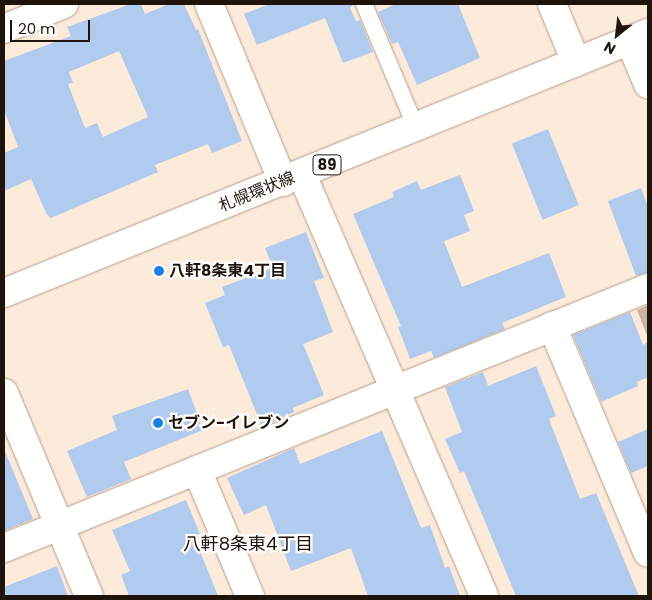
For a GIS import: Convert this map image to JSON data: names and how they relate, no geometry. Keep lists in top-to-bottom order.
{
  "streets": {
    "street": ["89", "札幌環状線"]
  },
  "districts": ["八軒8条東4丁目"],
  "places": ["八軒8条東4丁目", "セブン-イレブン"],
  "scale_bar": "20 m",
  "north": "bottom left"
}
